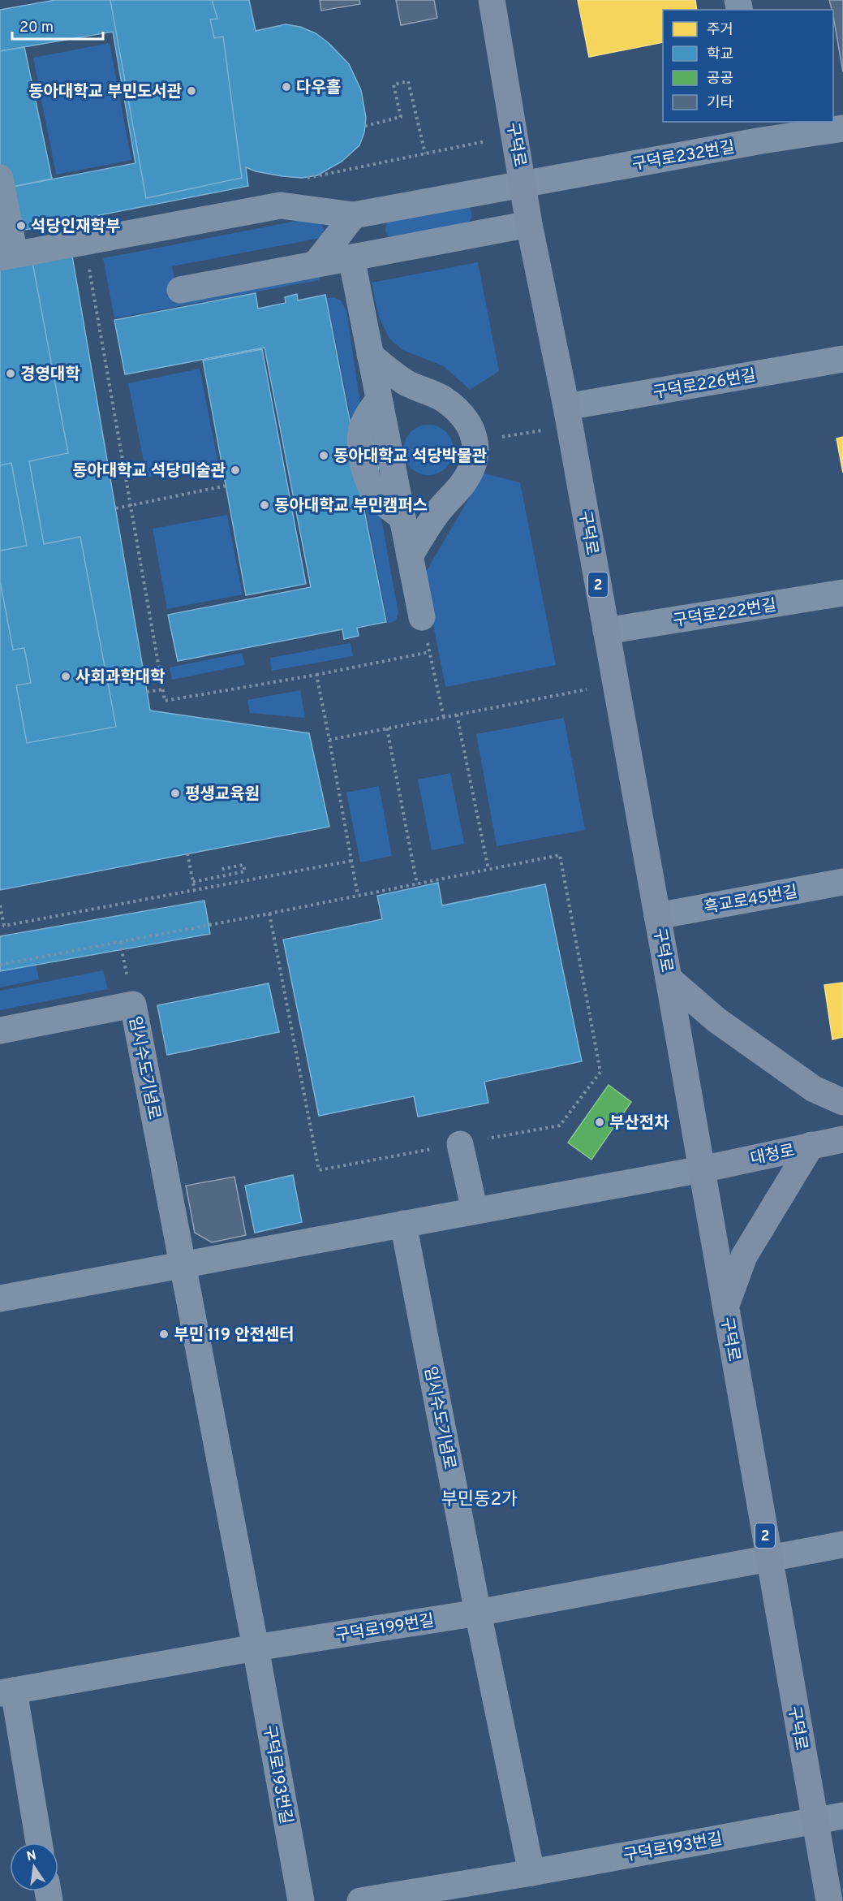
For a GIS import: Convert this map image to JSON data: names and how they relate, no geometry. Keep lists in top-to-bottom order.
{
  "streets": {
    "main road": ["구덕로", "2", "대청로"],
    "street": [
      "구덕로232번길",
      "구덕로226번길",
      "구덕로222번길",
      "흑교로45번길",
      "임시수도기념로",
      "구덕로199번길",
      "구덕로193번길"
    ]
  },
  "crossings": [
    ["구덕로", "구덕로232번길"],
    ["구덕로", "구덕로226번길"],
    ["구덕로", "구덕로222번길"],
    ["구덕로", "흑교로45번길"],
    ["구덕로", "대청로"],
    ["구덕로", "구덕로199번길"],
    ["구덕로", "구덕로193번길"],
    ["임시수도기념로", "구덕로199번길"],
    ["임시수도기념로", "구덕로193번길"],
    ["구덕로199번길", "구덕로193번길"]
  ],
  "districts": ["부민동2가"],
  "places": [
    "다우홀",
    "동아대학교 부민도서관",
    "석당인재학부",
    "경영대학",
    "동아대학교 석당박물관",
    "동아대학교 석당미술관",
    "동아대학교 부민캠퍼스",
    "사회과학대학",
    "평생교육원",
    "부산전차",
    "부민 119 안전센터"
  ],
  "legend": [
    "주거",
    "학교",
    "공공",
    "기타"
  ],
  "scale_bar": "20 m",
  "north": "top"
}
